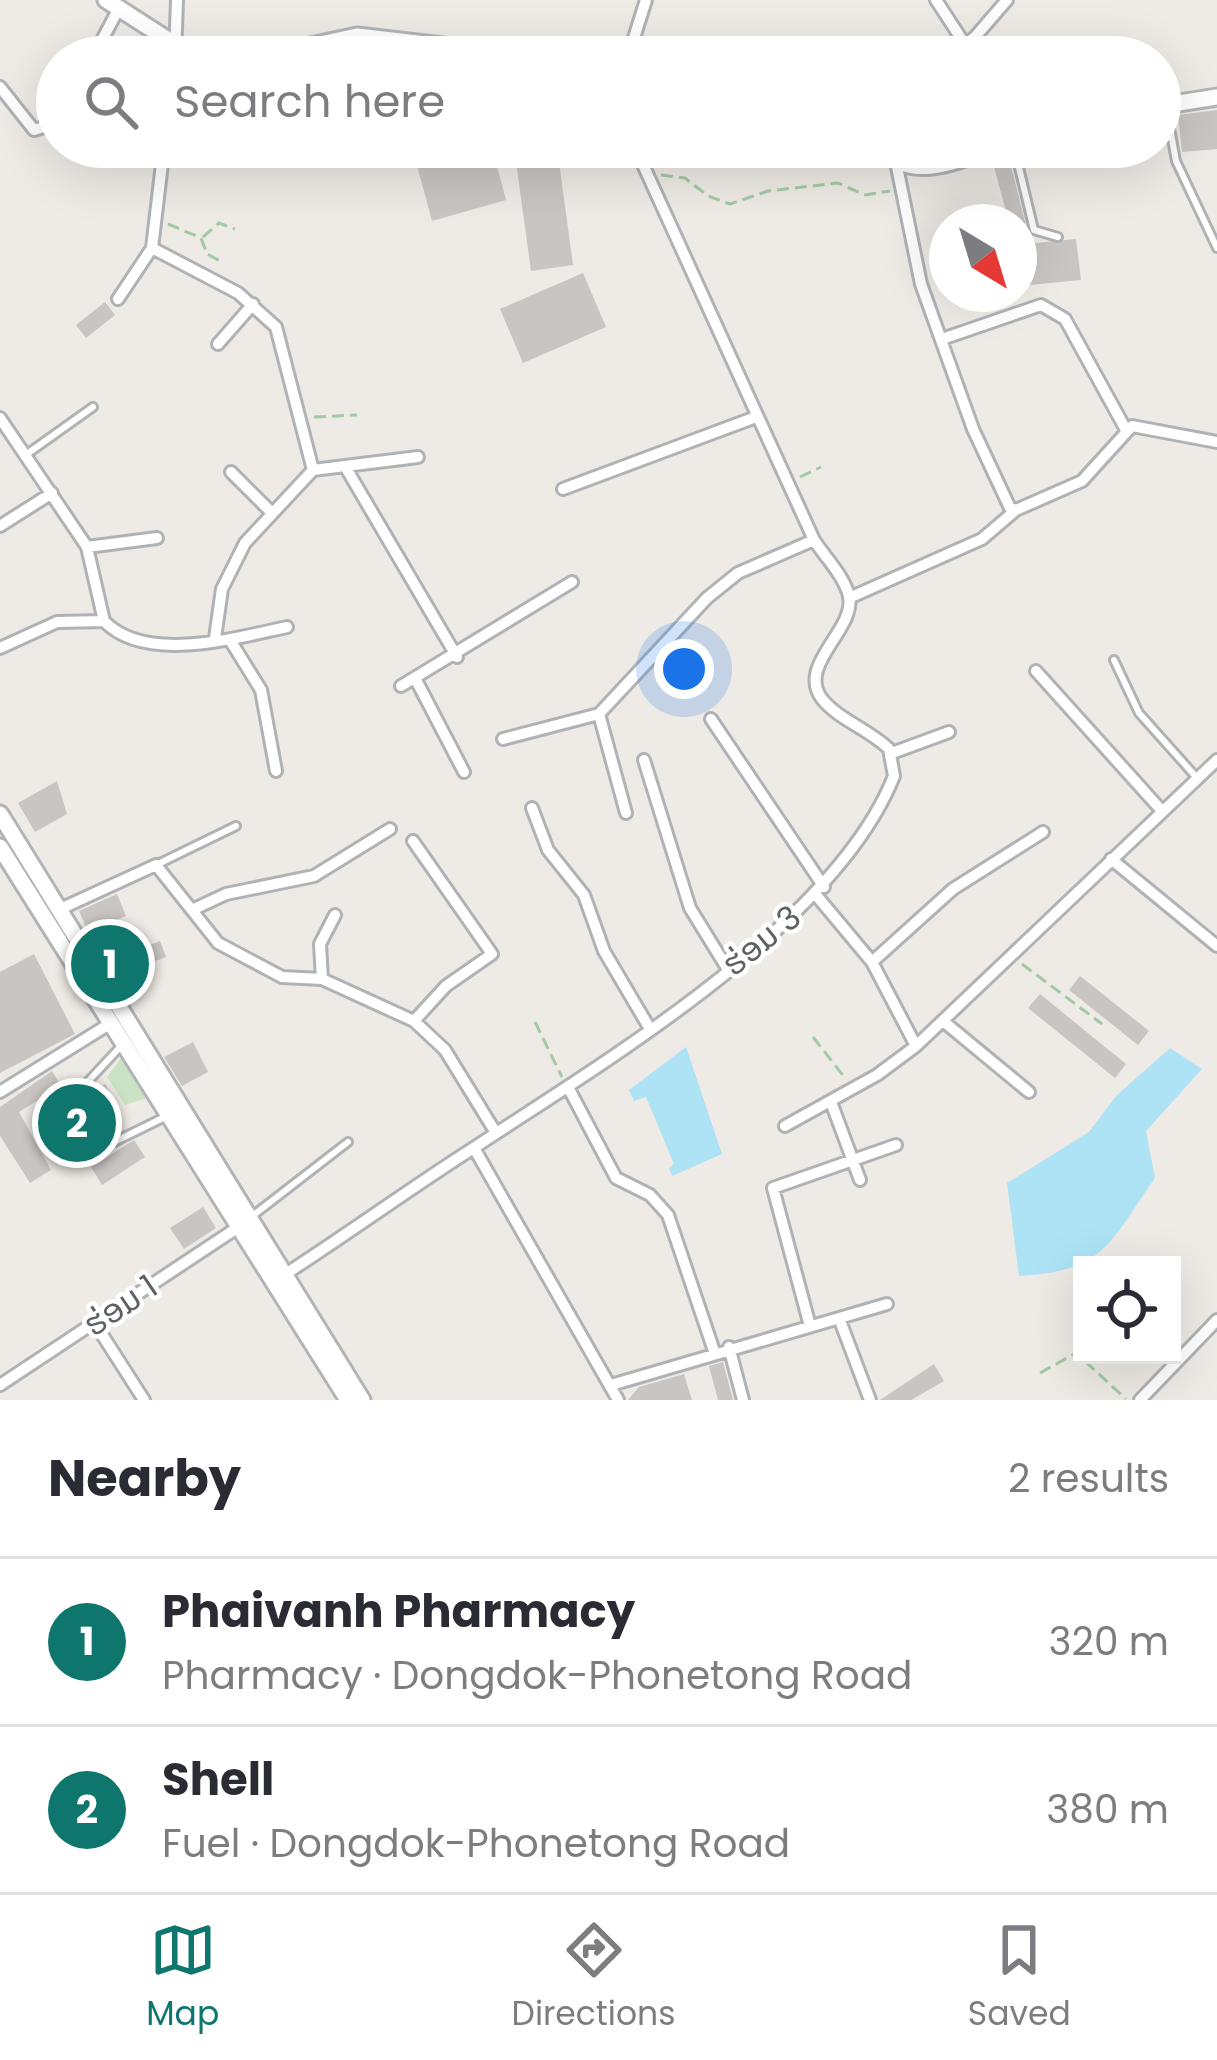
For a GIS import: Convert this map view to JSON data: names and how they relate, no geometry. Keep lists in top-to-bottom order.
{
  "streets": {
    "street": ["ຮ່ອມ 3", "ຮ່ອມ 1"]
  },
  "north": "bottom right",
  "page": {
    "search": "Search here",
    "pins": ["1", "2"],
    "heading": ["Nearby", "2 results"],
    "list": [
      {
        "mark": "1",
        "name": "Phaivanh Pharmacy",
        "note": "Pharmacy · Dongdok-Phonetong Road",
        "value": "320 m"
      },
      {
        "mark": "2",
        "name": "Shell",
        "note": "Fuel · Dongdok-Phonetong Road",
        "value": "380 m"
      }
    ],
    "nav": ["Map", "Directions", "Saved"]
  }
}
